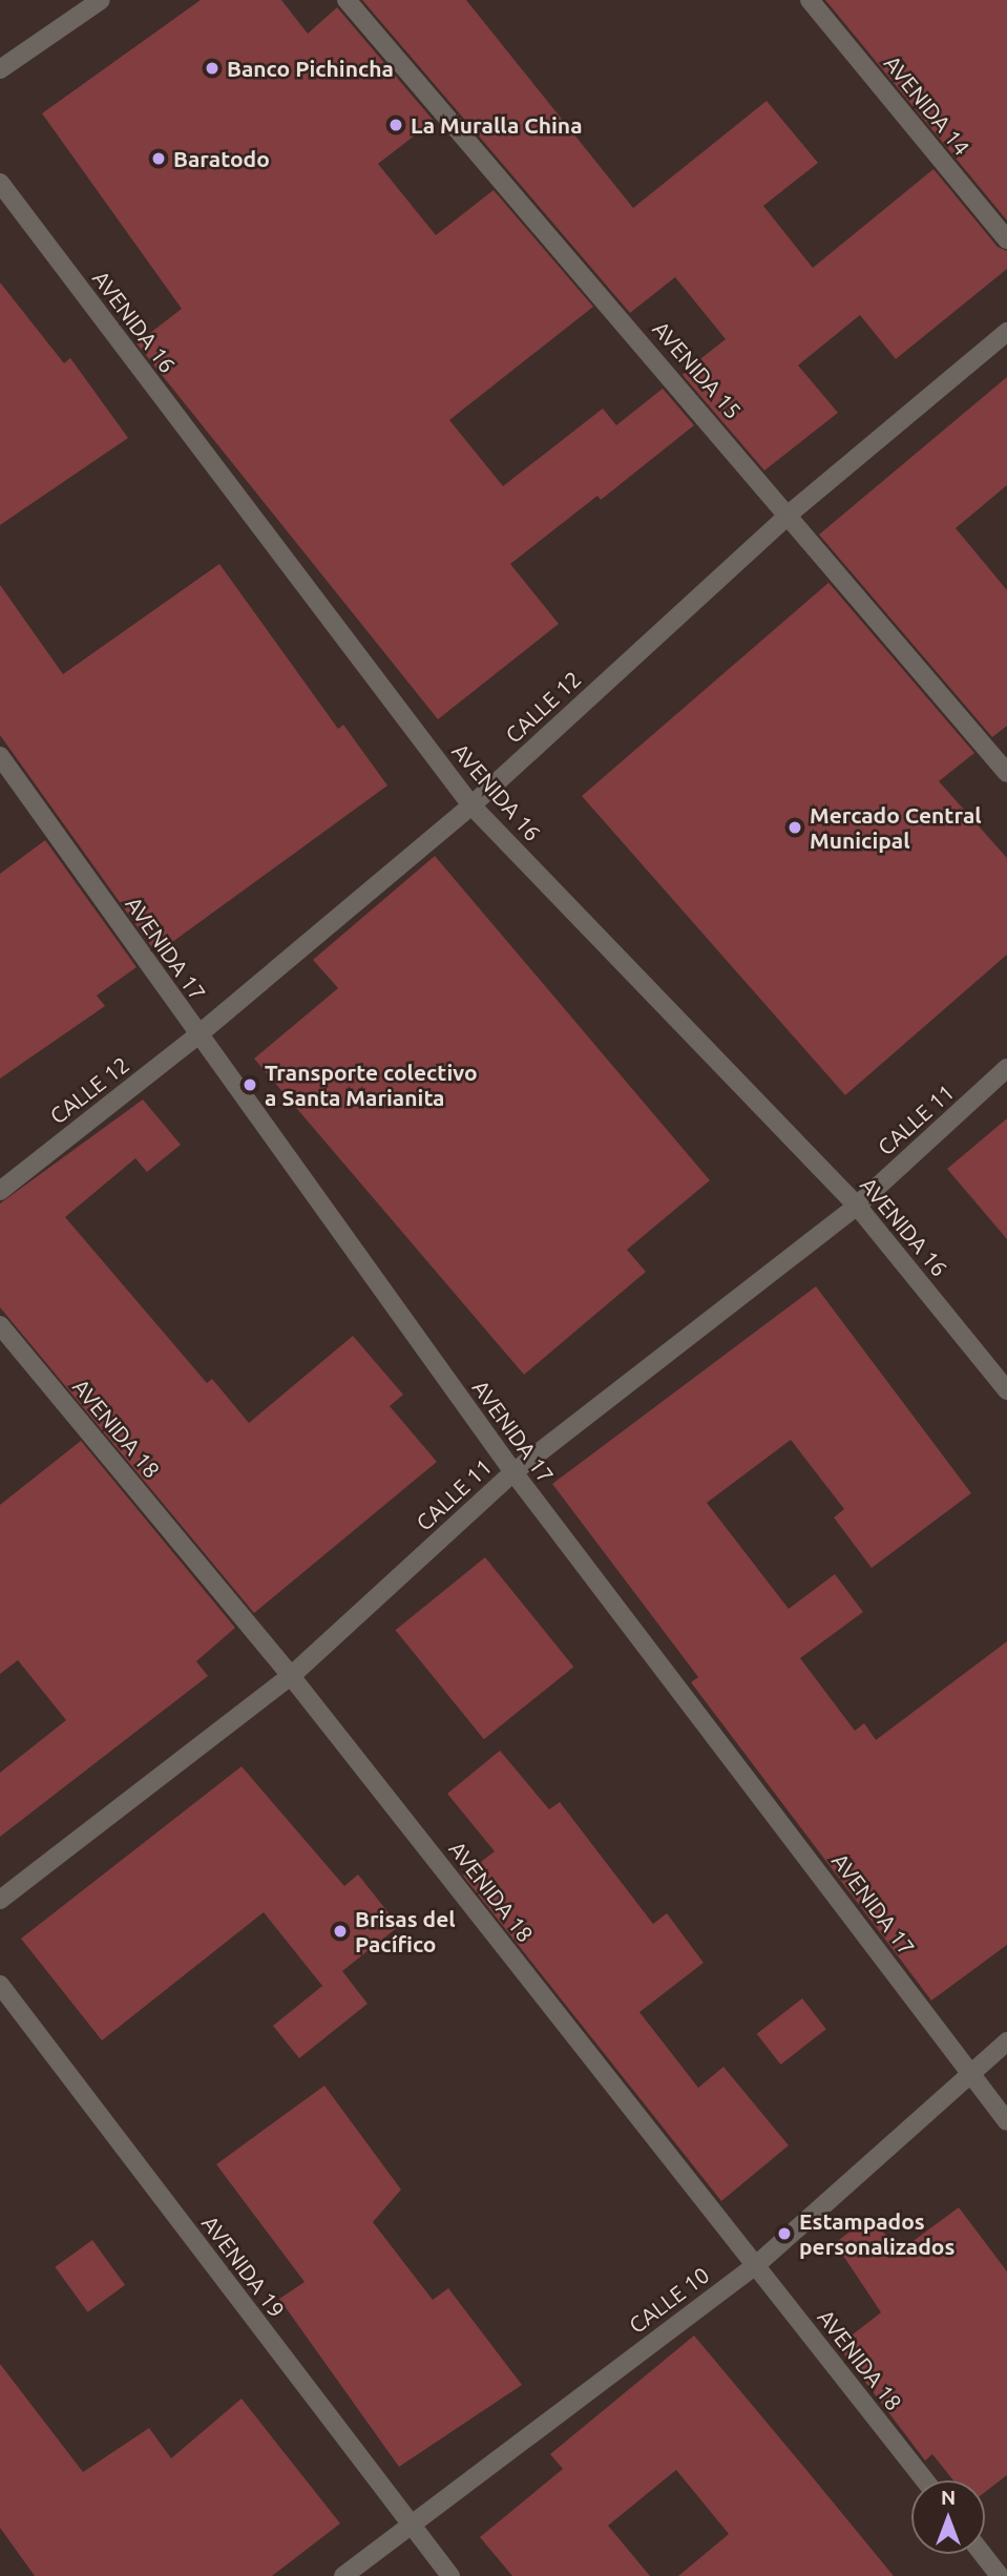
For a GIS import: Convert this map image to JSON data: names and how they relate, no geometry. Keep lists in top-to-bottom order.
{
  "streets": {
    "street": [
      "AVENIDA 14",
      "AVENIDA 16",
      "AVENIDA 15",
      "CALLE 12",
      "AVENIDA 17",
      "CALLE 11",
      "AVENIDA 18",
      "AVENIDA 19",
      "CALLE 10"
    ]
  },
  "crossings": [
    ["AVENIDA 16", "CALLE 12"],
    ["AVENIDA 16", "CALLE 11"],
    ["AVENIDA 15", "CALLE 12"],
    ["CALLE 12", "AVENIDA 17"],
    ["AVENIDA 17", "CALLE 11"],
    ["AVENIDA 17", "CALLE 10"],
    ["CALLE 11", "AVENIDA 18"],
    ["AVENIDA 18", "CALLE 10"],
    ["AVENIDA 19", "CALLE 10"]
  ],
  "places": [
    "Banco Pichincha",
    "La Muralla China",
    "Baratodo",
    "Mercado Central Municipal",
    "Transporte colectivo a Santa Marianita",
    "Brisas del Pacífico",
    "Estampados personalizados"
  ],
  "north": "top"
}
